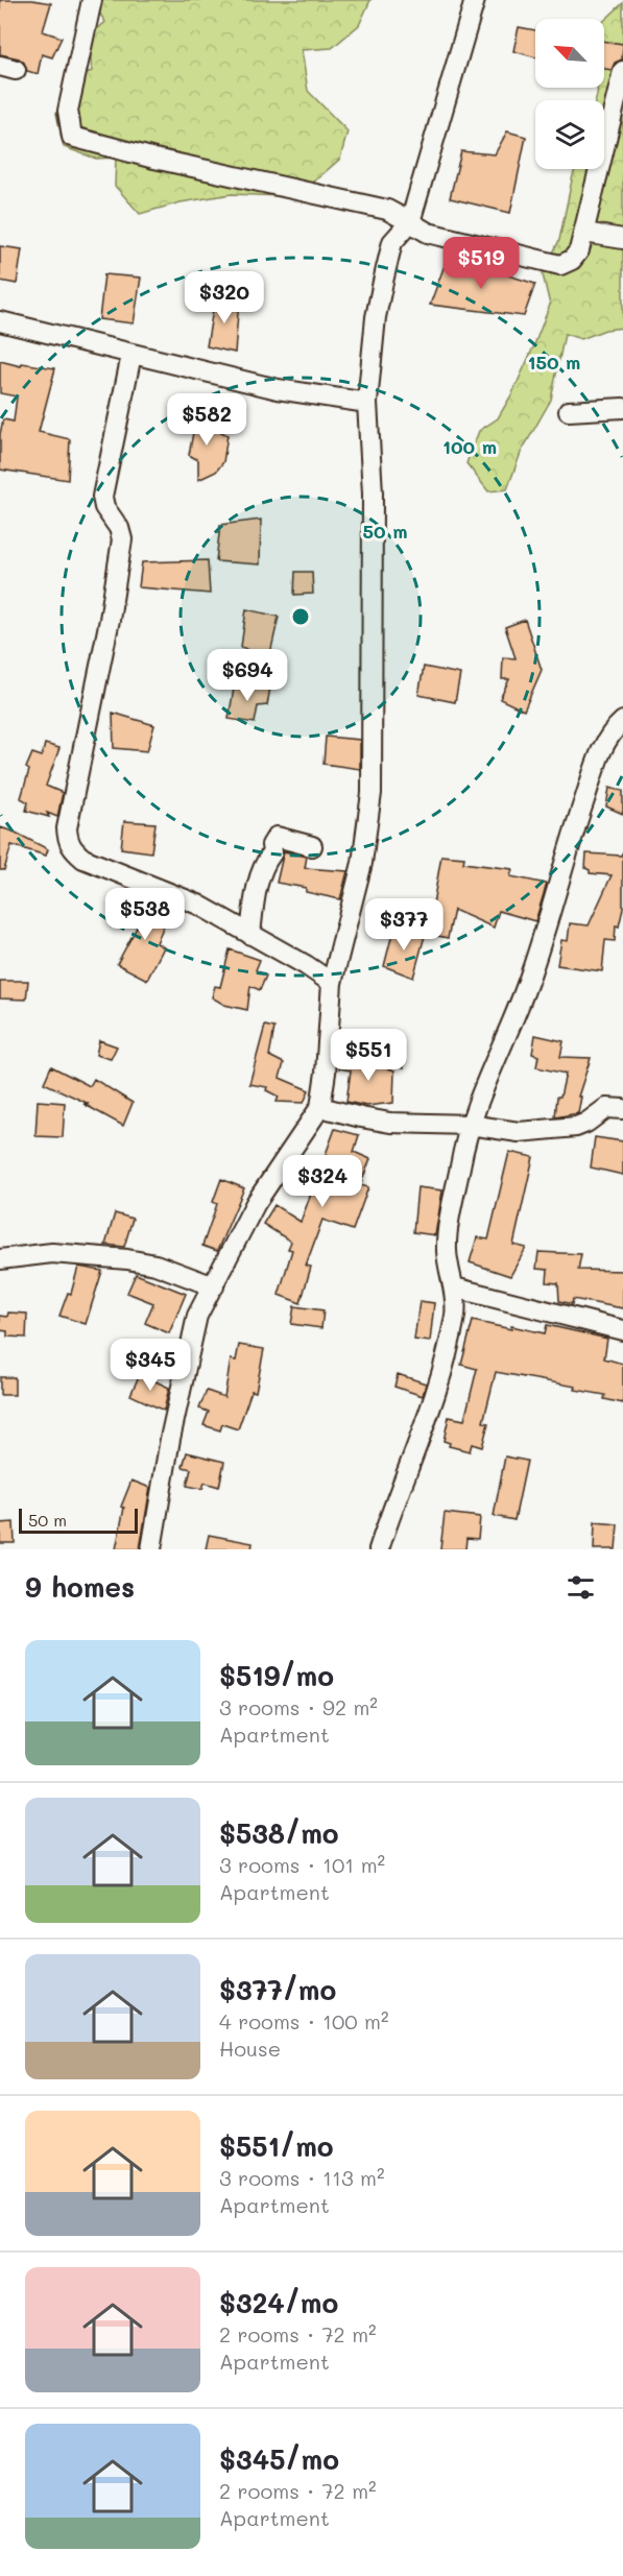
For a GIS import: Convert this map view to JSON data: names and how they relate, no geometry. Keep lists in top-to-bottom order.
{
  "scale_bar": "50 m",
  "north": "top left",
  "page": {
    "price": [
      "$519",
      "$320",
      "$582",
      "$694",
      "$538",
      "$377",
      "$551",
      "$324",
      "$345"
    ],
    "scale": "50 m",
    "heading": "9 homes",
    "list": [
      {
        "name": "$519/mo",
        "note": "3 rooms · 92 m² · Apartment"
      },
      {
        "name": "$538/mo",
        "note": "3 rooms · 101 m² · Apartment"
      },
      {
        "name": "$377/mo",
        "note": "4 rooms · 100 m² · House"
      },
      {
        "name": "$551/mo",
        "note": "3 rooms · 113 m² · Apartment"
      },
      {
        "name": "$324/mo",
        "note": "2 rooms · 72 m² · Apartment"
      },
      {
        "name": "$345/mo",
        "note": "2 rooms · 72 m² · Apartment"
      }
    ]
  },
  "rings": ["150 m", "100 m", "50 m"]
}
